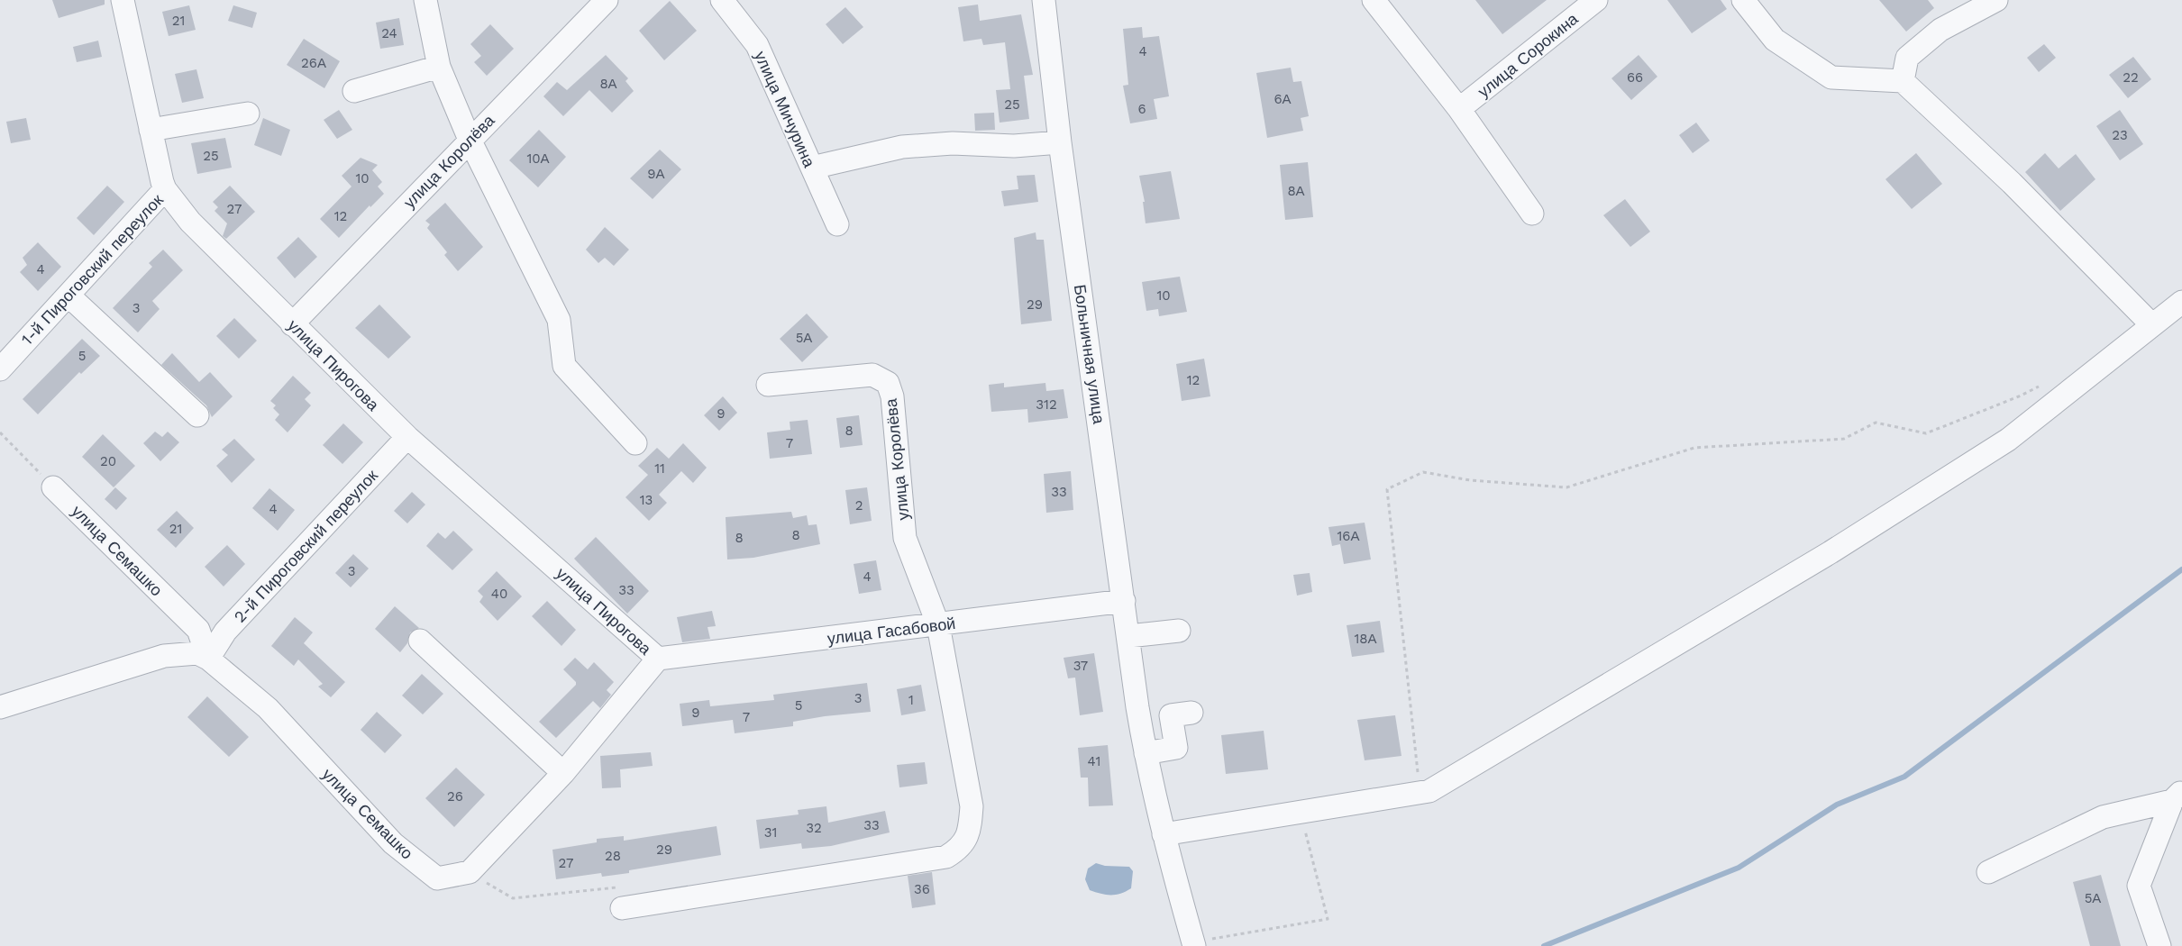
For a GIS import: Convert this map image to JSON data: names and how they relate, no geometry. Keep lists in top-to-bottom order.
{
  "streets": {
    "street": [
      "улица Сорокина",
      "улица Мичурина",
      "улица Королёва",
      "1-й Пироговский переулок",
      "Больничная улица",
      "улица Пирогова",
      "2-й Пироговский переулок",
      "улица Семашко",
      "улица Гасабовой"
    ]
  },
  "crossings": [
    ["улица Королёва", "улица Пирогова"],
    ["улица Королёва", "улица Гасабовой"],
    ["1-й Пироговский переулок", "улица Пирогова"],
    ["Больничная улица", "улица Гасабовой"],
    ["улица Пирогова", "2-й Пироговский переулок"],
    ["улица Пирогова", "улица Гасабовой"],
    ["2-й Пироговский переулок", "улица Семашко"]
  ],
  "house_numbers": [
    "21",
    "24",
    "4",
    "26А",
    "66",
    "22",
    "8А",
    "6А",
    "25",
    "6",
    "23",
    "25",
    "10А",
    "9А",
    "10",
    "8А",
    "27",
    "12",
    "4",
    "10",
    "29",
    "3",
    "5А",
    "5",
    "12",
    "312",
    "9",
    "8",
    "7",
    "20",
    "11",
    "33",
    "13",
    "2",
    "4",
    "21",
    "8",
    "16А",
    "8",
    "3",
    "4",
    "33",
    "40",
    "18А",
    "37",
    "3",
    "1",
    "5",
    "9",
    "7",
    "41",
    "26",
    "33",
    "32",
    "31",
    "29",
    "28",
    "27",
    "36",
    "5А"
  ]
}
